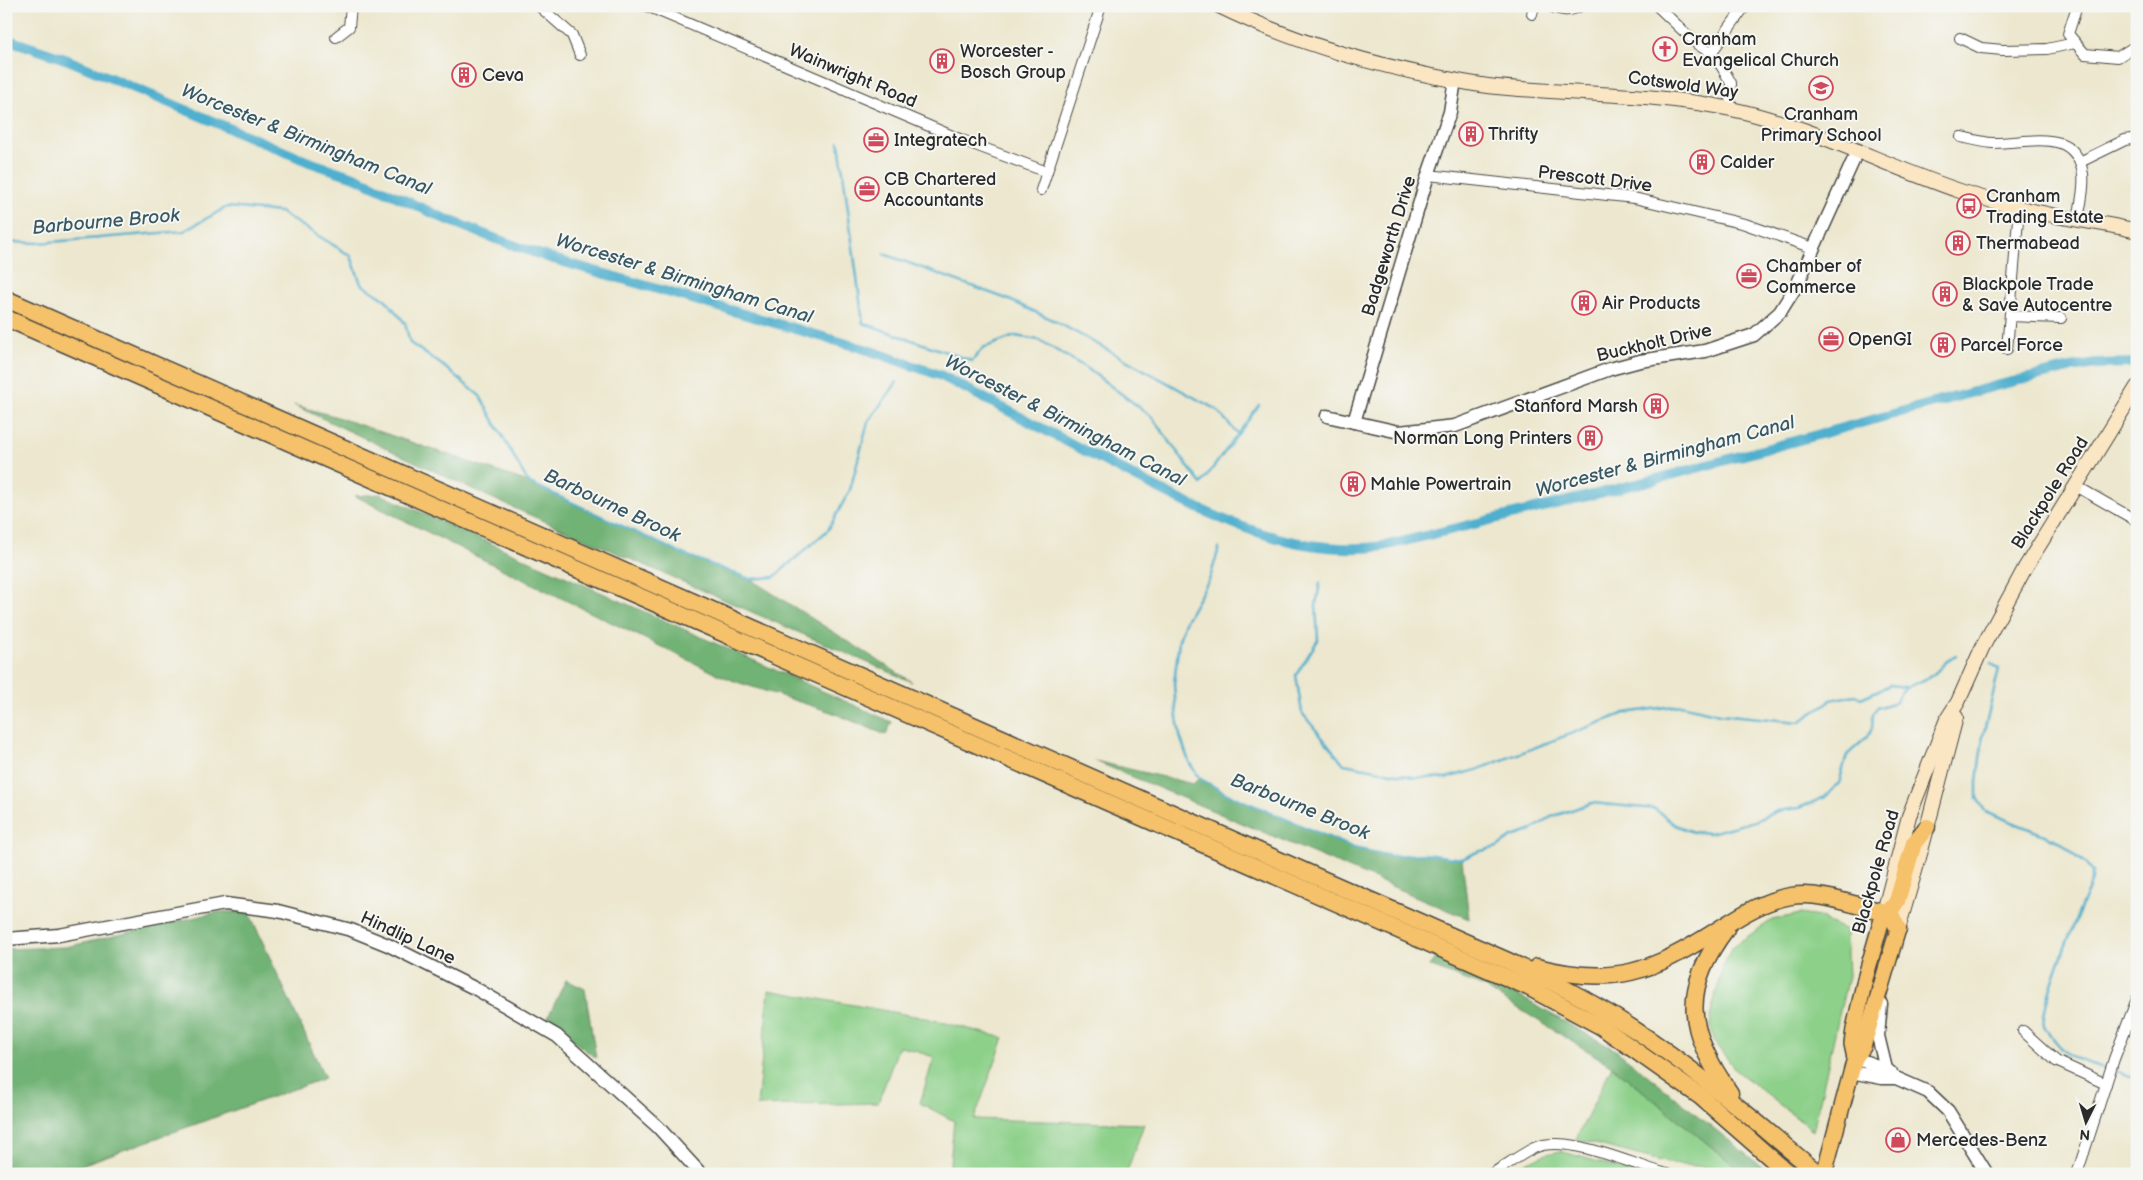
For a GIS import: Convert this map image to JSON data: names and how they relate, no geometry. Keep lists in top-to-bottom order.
{
  "streets": {
    "main road": ["Cotswold Way", "Blackpole Road"],
    "street": [
      "Wainwright Road",
      "Prescott Drive",
      "Badgeworth Drive",
      "Buckholt Drive",
      "Hindlip Lane"
    ]
  },
  "crossings": [
    ["Cotswold Way", "Badgeworth Drive"],
    ["Cotswold Way", "Buckholt Drive"],
    ["Prescott Drive", "Badgeworth Drive"],
    ["Prescott Drive", "Buckholt Drive"],
    ["Badgeworth Drive", "Buckholt Drive"]
  ],
  "water": ["Worcester & Birmingham Canal", "Barbourne Brook"],
  "places": {
    "church": ["Cranham Evangelical Church"],
    "building": [
      "Worcester - Bosch Group",
      "Ceva",
      "Thrifty",
      "Calder",
      "Thermabead",
      "Blackpole Trade & Save Autocentre",
      "Air Products",
      "Parcel Force",
      "Stanford Marsh",
      "Norman Long Printers",
      "Mahle Powertrain"
    ],
    "school or university": ["Cranham Primary School"],
    "office": [
      "Integratech",
      "CB Chartered Accountants",
      "Chamber of Commerce",
      "OpenGI"
    ],
    "bus stop": ["Cranham Trading Estate"],
    "shop": ["Mercedes-Benz"]
  },
  "north": "bottom"
}
